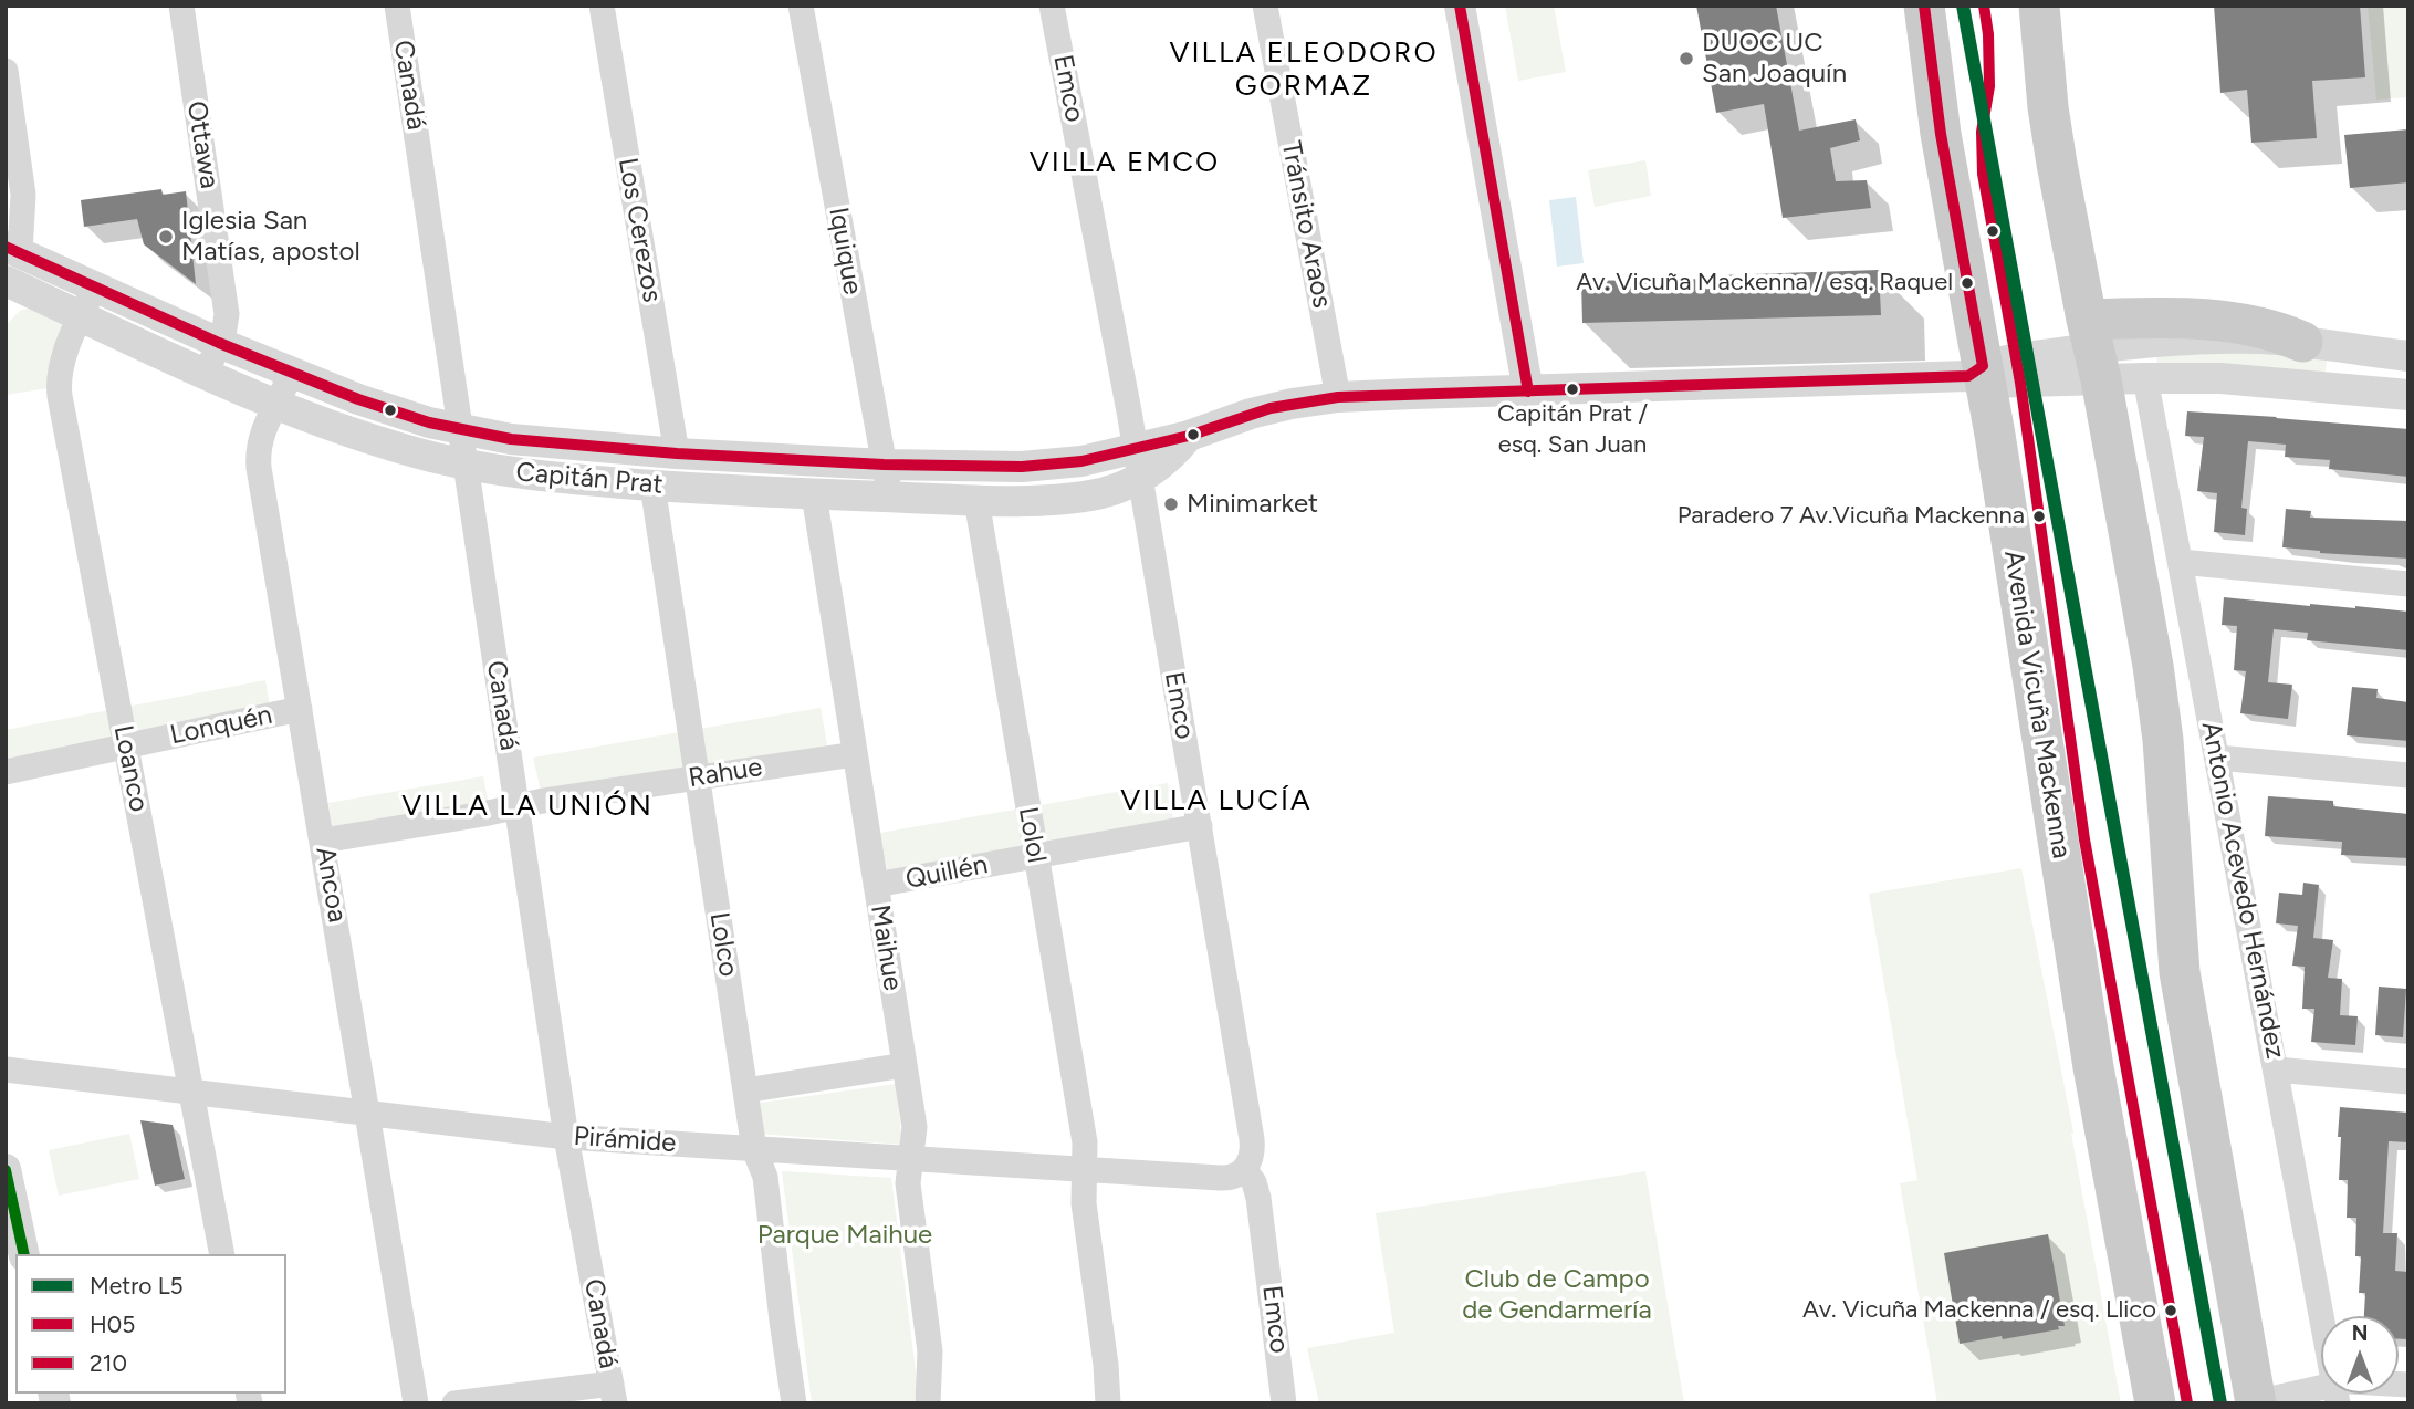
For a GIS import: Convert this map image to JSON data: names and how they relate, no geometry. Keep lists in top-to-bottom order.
{
  "streets": {
    "main road": ["Avenida Vicuña Mackenna"],
    "street": [
      "Canadá",
      "Emco",
      "Ottawa",
      "Tránsito Araos",
      "Los Cerezos",
      "Iquique",
      "Capitán Prat",
      "Lonquén",
      "Loanco",
      "Rahue",
      "Lolol",
      "Quillén",
      "Ancoa",
      "Antonio Acevedo Hernández",
      "Lolco",
      "Maihue",
      "Pirámide"
    ]
  },
  "crossings": [
    ["Canadá", "Capitán Prat"],
    ["Canadá", "Rahue"],
    ["Canadá", "Pirámide"],
    ["Emco", "Capitán Prat"],
    ["Emco", "Quillén"],
    ["Emco", "Pirámide"],
    ["Ottawa", "Capitán Prat"],
    ["Tránsito Araos", "Capitán Prat"],
    ["Los Cerezos", "Capitán Prat"],
    ["Iquique", "Capitán Prat"],
    ["Capitán Prat", "Avenida Vicuña Mackenna"],
    ["Capitán Prat", "Loanco"],
    ["Capitán Prat", "Lolol"],
    ["Capitán Prat", "Ancoa"],
    ["Capitán Prat", "Antonio Acevedo Hernández"],
    ["Capitán Prat", "Lolco"],
    ["Capitán Prat", "Maihue"],
    ["Lonquén", "Loanco"],
    ["Lonquén", "Ancoa"],
    ["Loanco", "Pirámide"],
    ["Rahue", "Ancoa"],
    ["Rahue", "Lolco"],
    ["Rahue", "Maihue"],
    ["Lolol", "Quillén"],
    ["Lolol", "Pirámide"],
    ["Quillén", "Maihue"],
    ["Ancoa", "Pirámide"],
    ["Lolco", "Pirámide"],
    ["Maihue", "Pirámide"]
  ],
  "districts": [
    "VILLA ELEODORO GORMAZ",
    "VILLA EMCO",
    "VILLA LUCÍA",
    "VILLA LA UNIÓN"
  ],
  "parks": ["Parque Maihue", "Club de Campo de Gendarmería"],
  "places": [
    "DUOC UC San Joaquín",
    "Iglesia San Matías, apostol",
    "Av. Vicuña Mackenna / esq. Raquel",
    "Capitán Prat / esq. San Juan",
    "Minimarket",
    "Paradero 7 Av.Vicuña Mackenna",
    "Av. Vicuña Mackenna / esq. Llico"
  ],
  "lines": ["metro line L5", "transit line H05", "transit line 210"],
  "legend": ["Metro L5", "H05", "210"],
  "north": "top"
}
